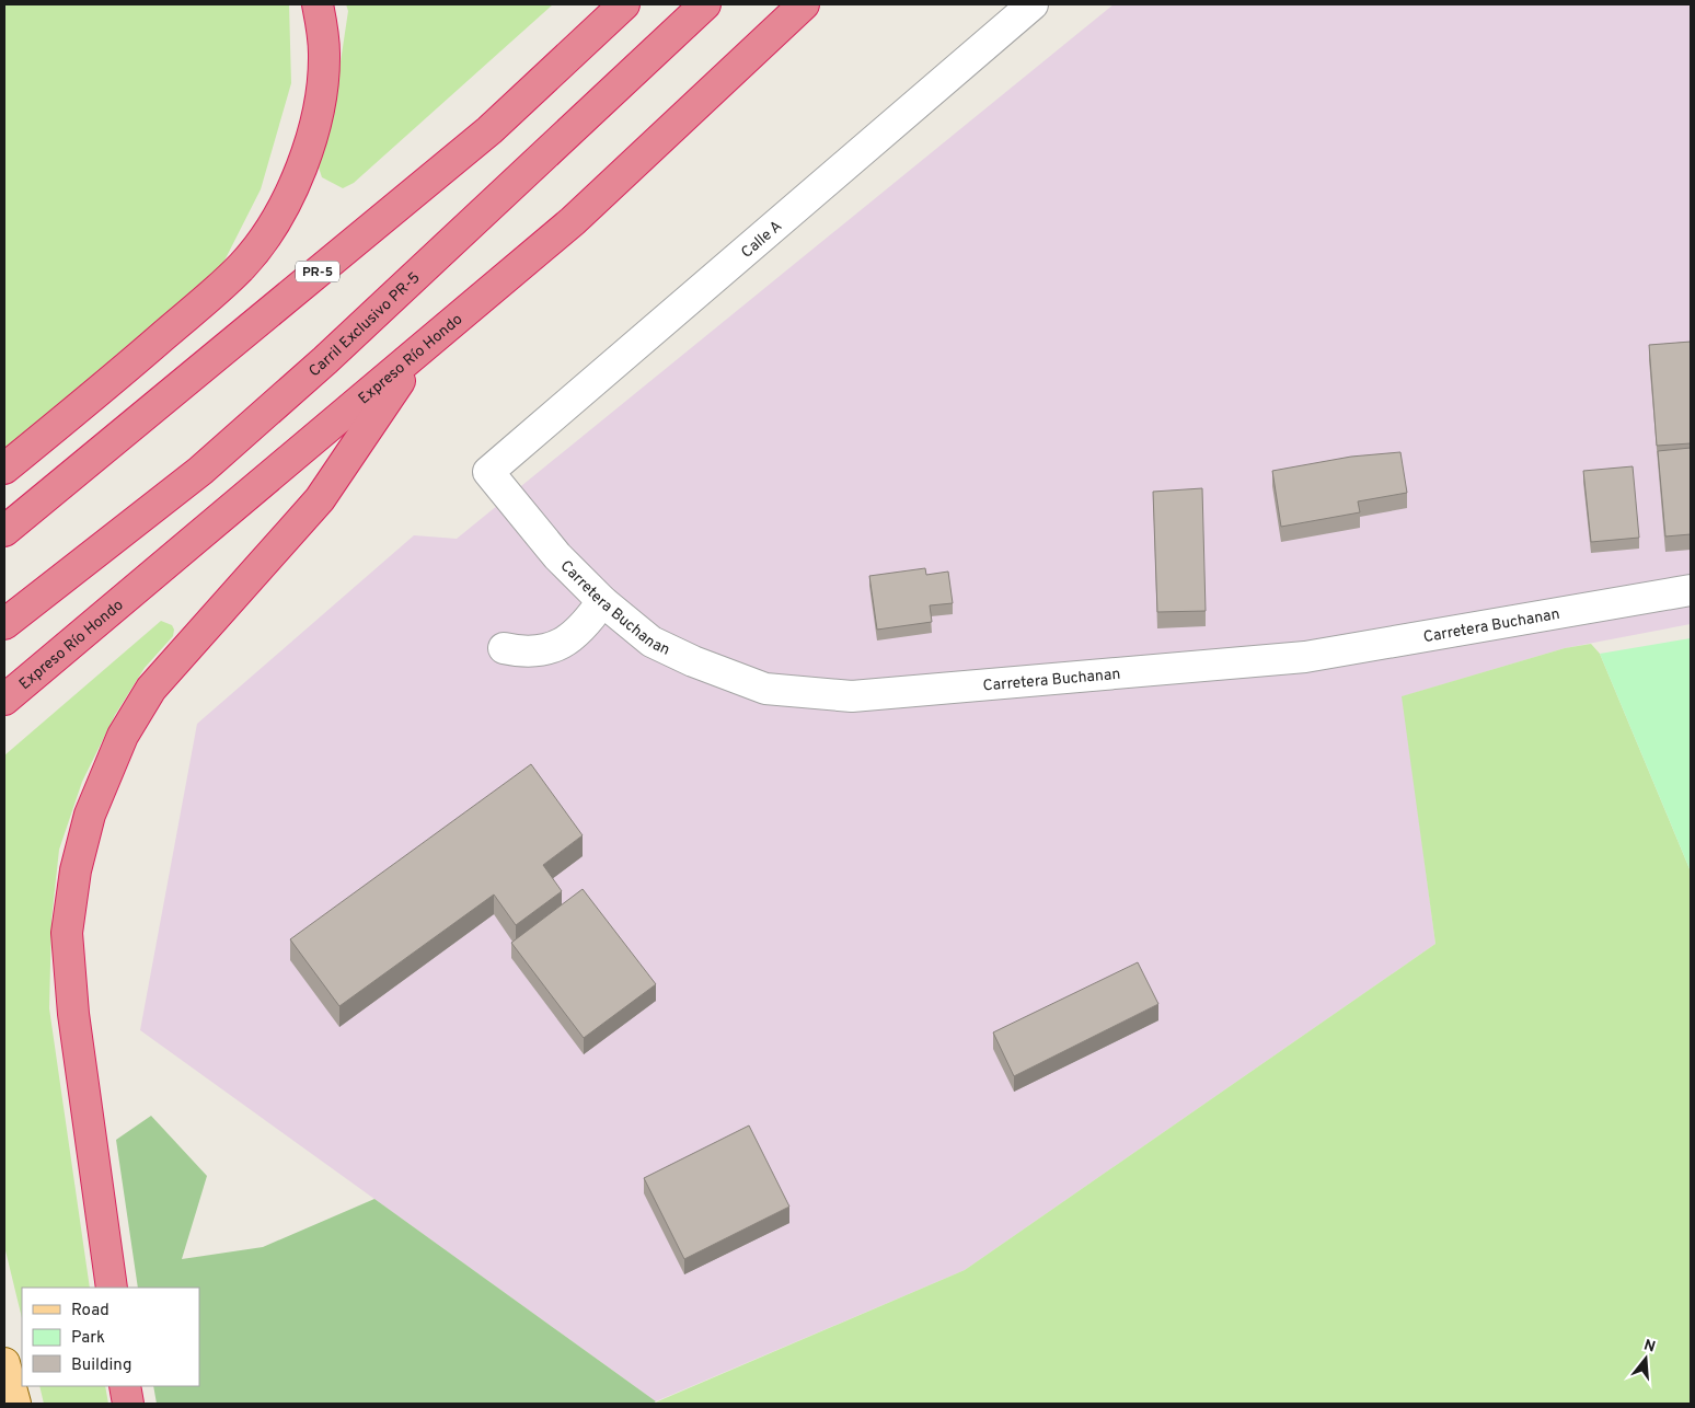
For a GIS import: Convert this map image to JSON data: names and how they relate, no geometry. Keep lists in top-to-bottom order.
{
  "streets": {
    "highway": ["PR-5", "Carril Exclusivo PR-5", "Expreso Río Hondo"],
    "street": ["Calle A", "Carretera Buchanan"]
  },
  "crossings": [
    ["Calle A", "Carretera Buchanan"]
  ],
  "legend": ["Road", "Park", "Building"],
  "north": "top"
}
